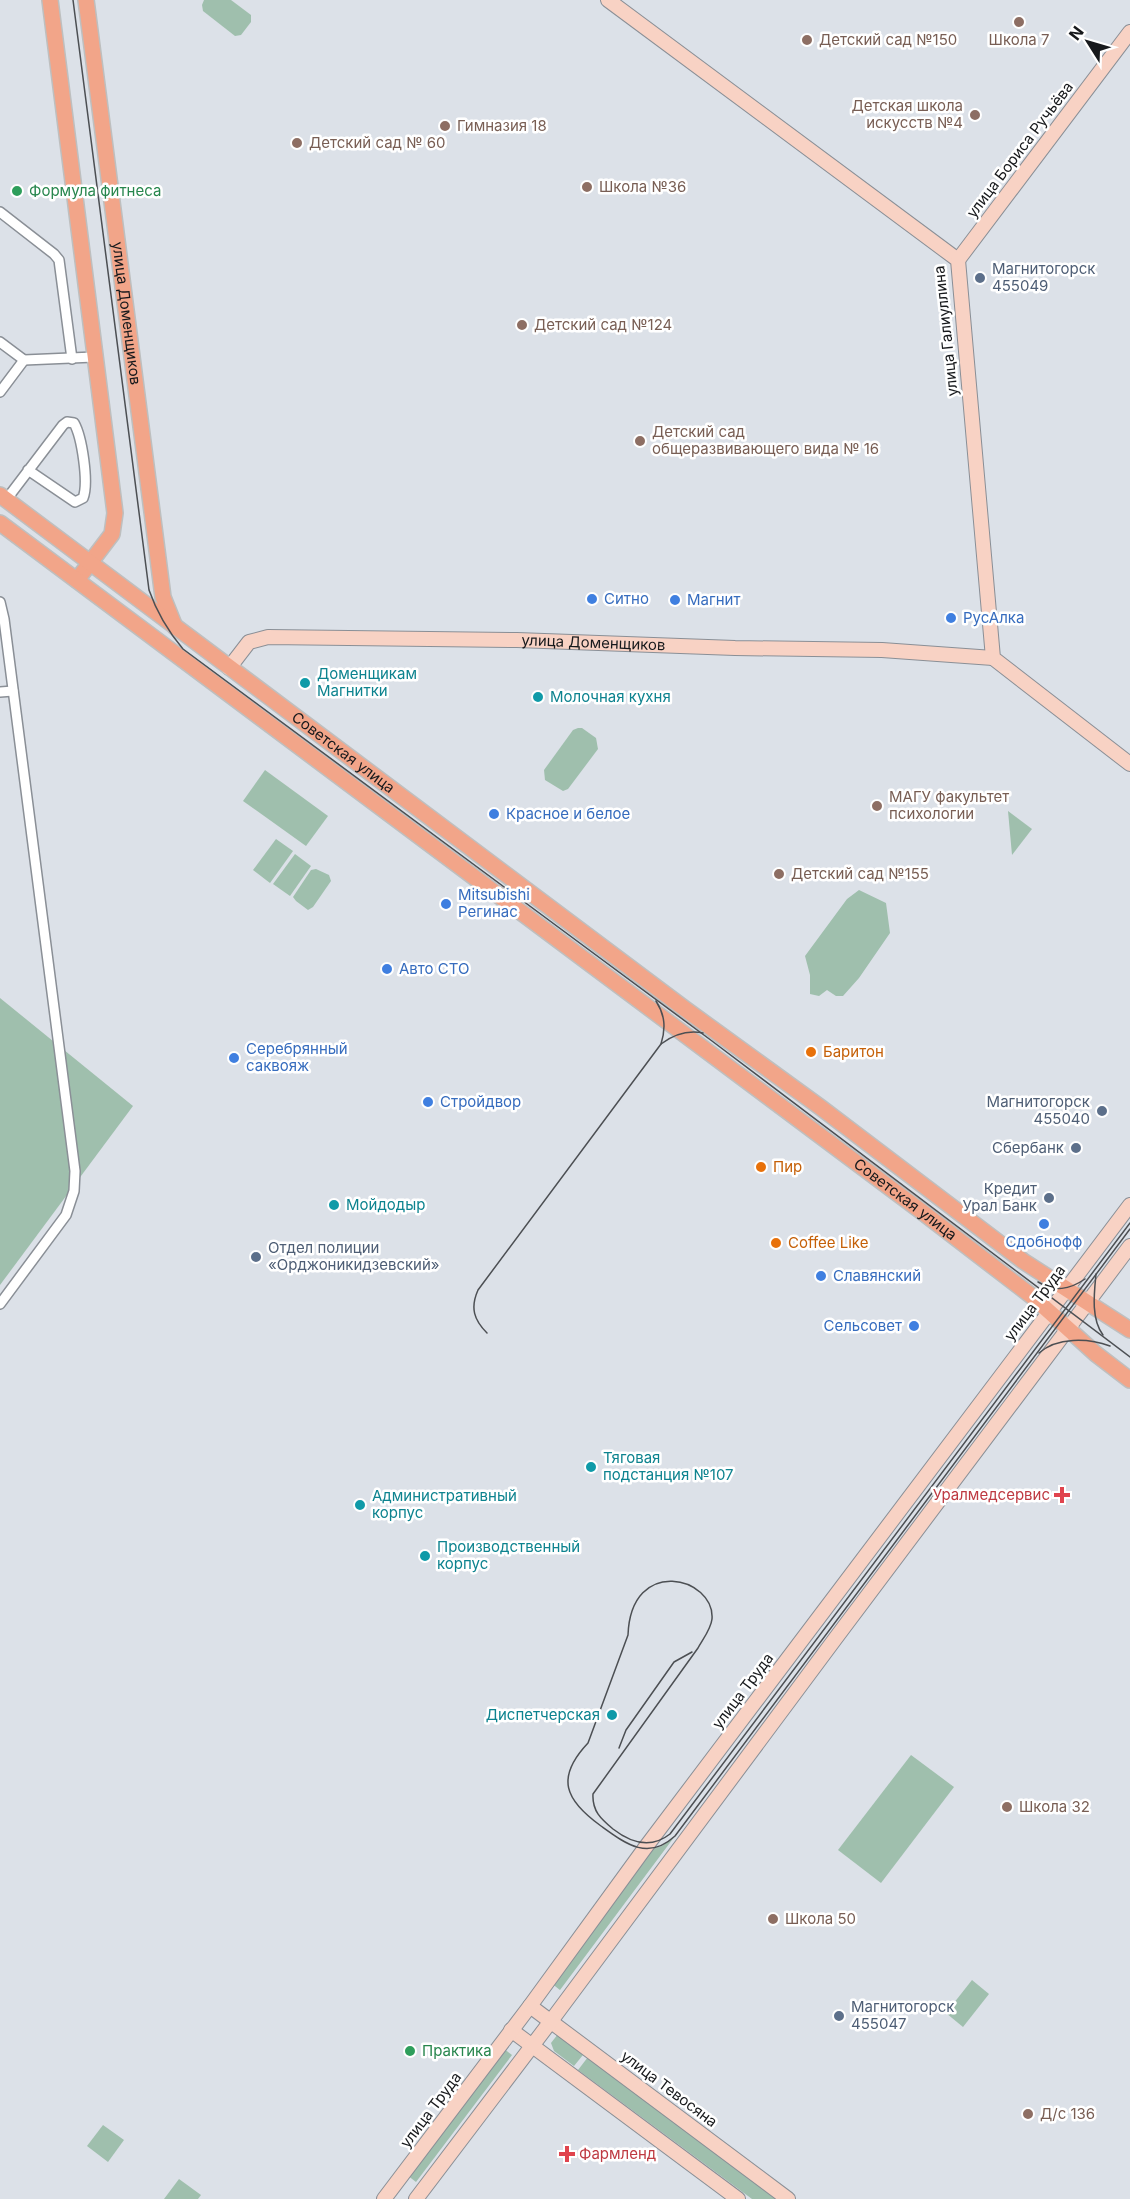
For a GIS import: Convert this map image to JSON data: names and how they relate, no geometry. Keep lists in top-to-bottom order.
{
  "streets": {
    "main road": [
      "улица Бориса Ручьёва",
      "улица Доменщиков",
      "улица Галиуллина",
      "Советская улица",
      "улица Труда",
      "улица Тевосяна"
    ]
  },
  "crossings": [
    ["улица Бориса Ручьёва", "улица Галиуллина"],
    ["улица Доменщиков", "улица Галиуллина"],
    ["улица Доменщиков", "Советская улица"],
    ["Советская улица", "улица Труда"],
    ["улица Труда", "улица Тевосяна"]
  ],
  "places": {
    "other": [
      "Школа 7",
      "Детский сад №150",
      "Детская школа искусств №4",
      "Гимназия 18",
      "Детский сад № 60",
      "Школа №36",
      "Формула фитнеса",
      "Магнитогорск 455049",
      "Детский сад №124",
      "Детский сад общеразвивающего вида № 16",
      "Ситно",
      "Магнит",
      "РусАлка",
      "Доменщикам Магнитки",
      "Молочная кухня",
      "МАГУ факультет психологии",
      "Красное и белое",
      "Детский сад №155",
      "Mitsubishi Регинас",
      "Авто СТО",
      "Баритон",
      "Серебрянный саквояж",
      "Стройдвор",
      "Магнитогорск 455040",
      "Сбербанк",
      "Пир",
      "Кредит Урал Банк",
      "Мойдодыр",
      "Сдобнофф",
      "Coffee Like",
      "Отдел полиции «Орджоникидзевский»",
      "Славянский",
      "Сельсовет",
      "Тяговая подстанция №107",
      "Административный корпус",
      "Производственный корпус",
      "Диспетчерская",
      "Школа 32",
      "Школа 50",
      "Магнитогорск 455047",
      "Практика",
      "Д/с 136"
    ],
    "health": ["Уралмедсервис", "Фармленд"]
  },
  "north": "top left"
}
